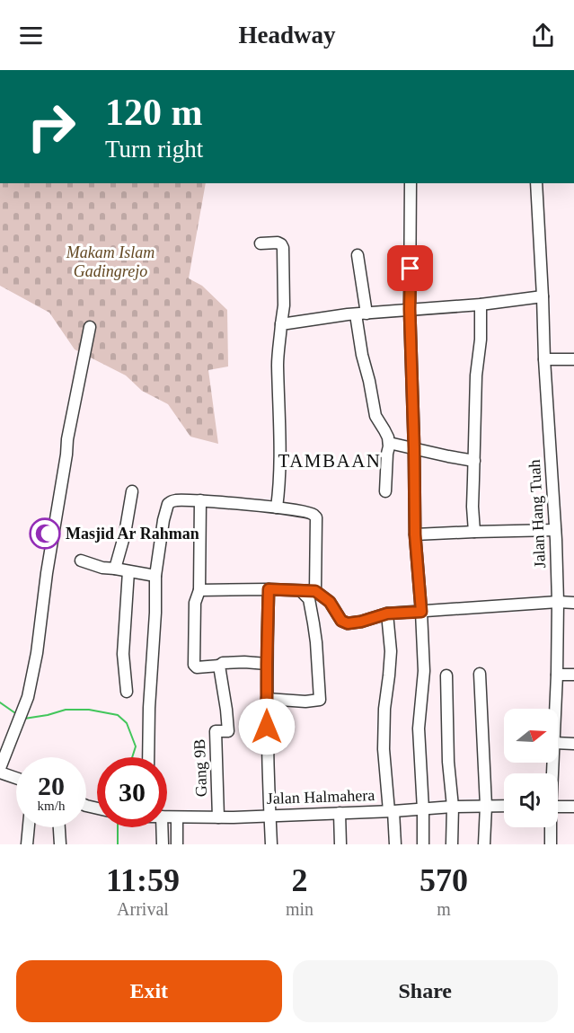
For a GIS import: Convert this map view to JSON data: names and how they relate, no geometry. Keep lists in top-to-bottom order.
{
  "streets": {
    "street": ["Jalan Hang Tuah", "Gang 9B", "Jalan Halmahera"]
  },
  "crossings": [
    ["Gang 9B", "Jalan Halmahera"]
  ],
  "districts": ["TAMBAAN"],
  "parks": ["Makam Islam Gadingrejo"],
  "places": {
    "mosque": ["Masjid Ar Rahman"]
  },
  "north": "right",
  "page": {
    "header": "Headway",
    "turn": ["120 m", "Turn right"],
    "speed": "20 km/h",
    "limit": "30",
    "eta": [
      "11:59",
      "Arrival",
      "2",
      "min",
      "570",
      "m"
    ],
    "buttons": ["Exit", "Share"]
  }
}
